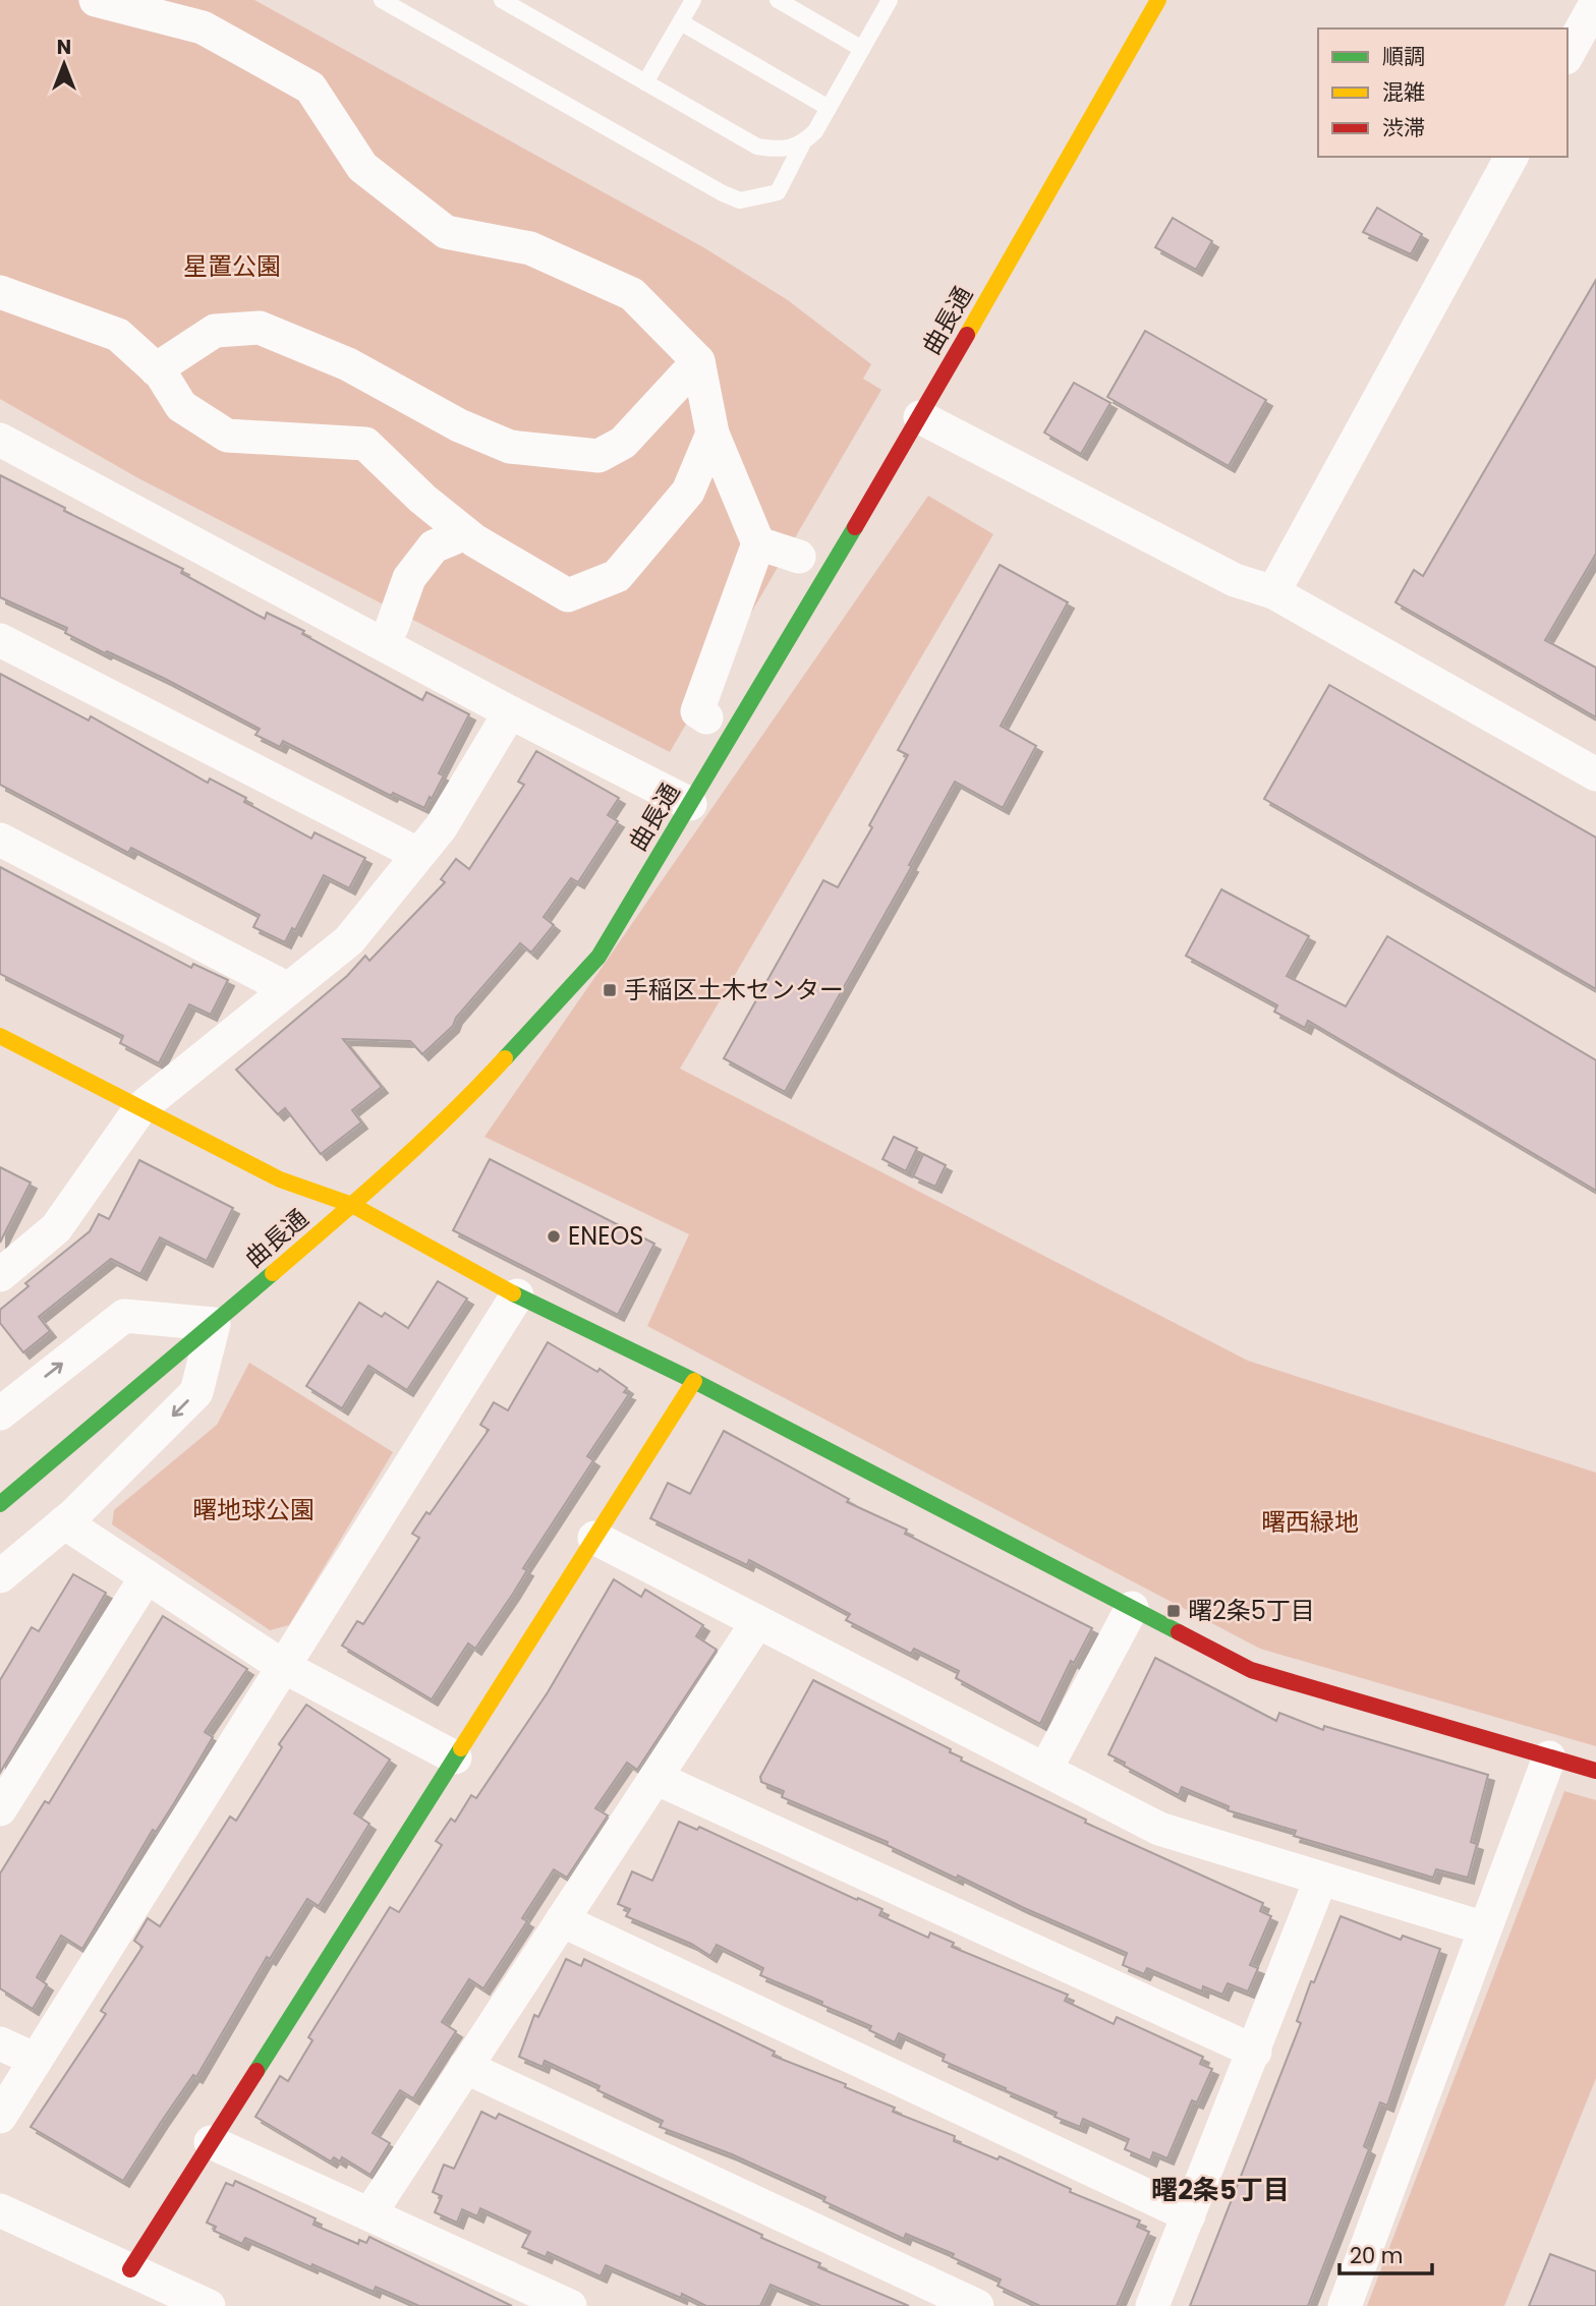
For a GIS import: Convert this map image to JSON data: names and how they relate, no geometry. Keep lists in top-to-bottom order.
{
  "streets": {
    "street": ["曲長通"]
  },
  "districts": ["曙2条5丁目"],
  "parks": ["星置公園", "曙地球公園", "曙西緑地"],
  "places": {
    "transit": ["手稲区土木センター", "曙2条5丁目"],
    "other": ["ENEOS"]
  },
  "legend": ["順調", "混雑", "渋滞"],
  "scale_bar": "20 m",
  "north": "top"
}
